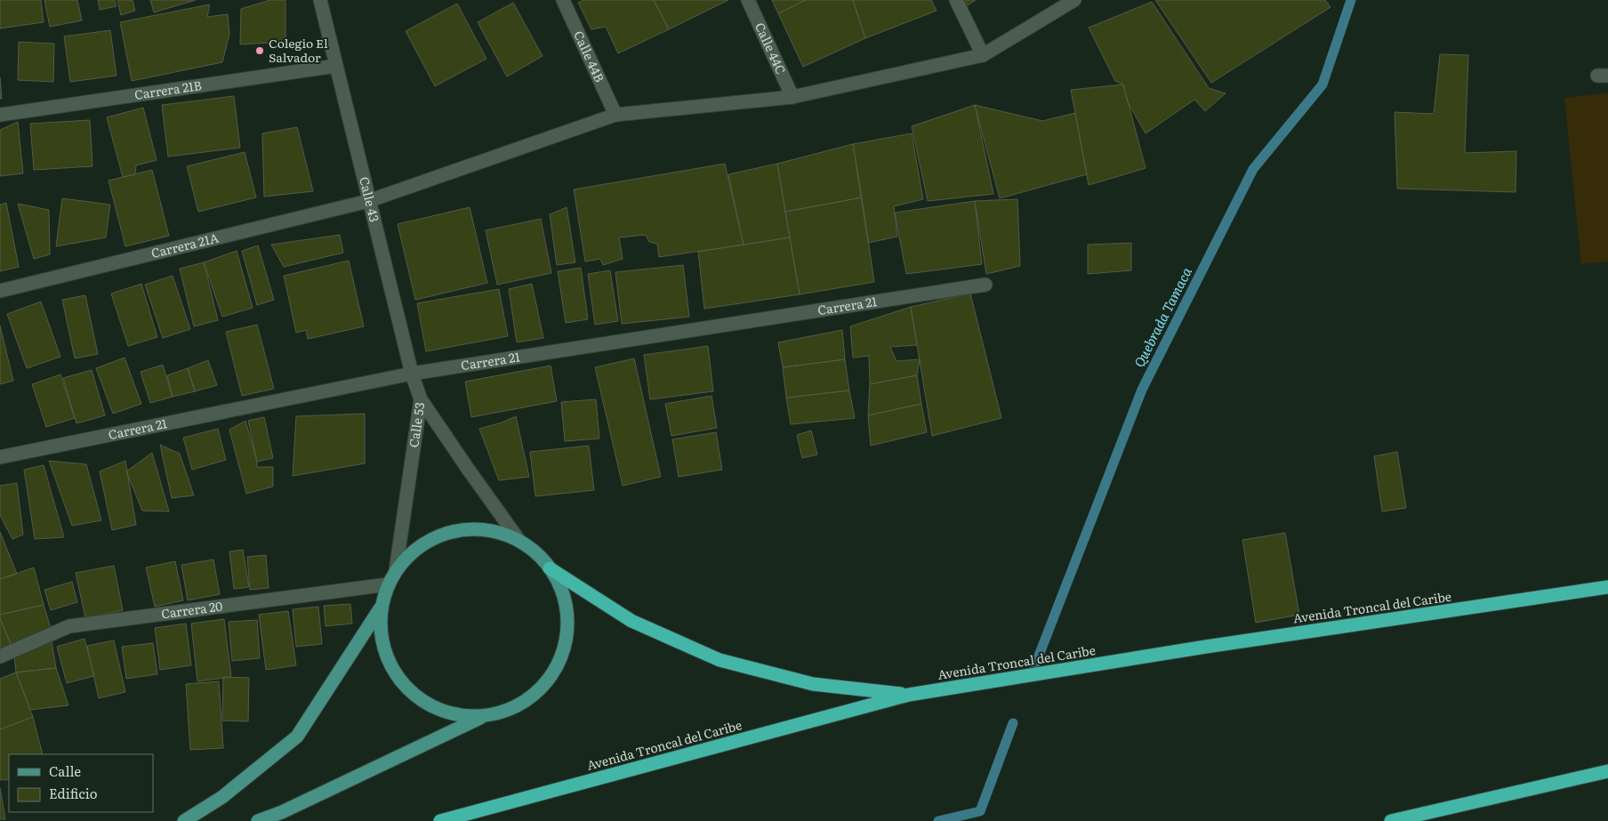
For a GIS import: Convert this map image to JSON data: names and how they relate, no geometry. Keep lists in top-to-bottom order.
{
  "streets": {
    "highway": ["Avenida Troncal del Caribe"],
    "street": [
      "Calle 44C",
      "Calle 44B",
      "Carrera 21B",
      "Calle 43",
      "Carrera 21A",
      "Carrera 21",
      "Calle 53",
      "Carrera 20"
    ]
  },
  "crossings": [
    ["Calle 44C", "Carrera 21A"],
    ["Calle 44B", "Carrera 21A"],
    ["Carrera 21B", "Calle 43"],
    ["Calle 43", "Carrera 21A"],
    ["Calle 43", "Carrera 21"],
    ["Calle 43", "Calle 53"]
  ],
  "water": ["Quebrada Tamaca"],
  "places": ["Colegio El Salvador"],
  "legend": ["Calle", "Edificio"]
}
